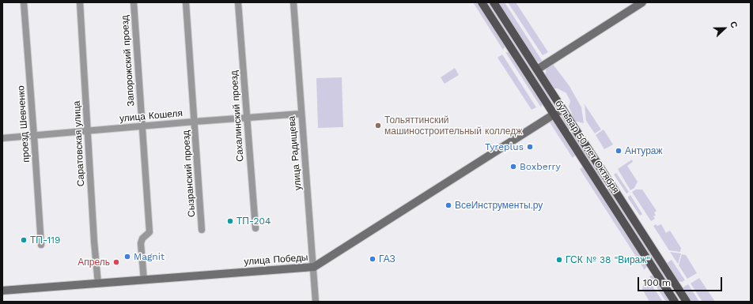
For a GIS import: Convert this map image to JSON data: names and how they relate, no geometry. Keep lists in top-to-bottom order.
{
  "streets": {
    "main road": ["бульвар 50 лет Октября", "улица Победы"],
    "street": [
      "Запорожский проезд",
      "улица Кошеля",
      "Сахалинский проезд",
      "проезд Шевченко",
      "Саратовская улица",
      "улица Радищева",
      "Сызранский проезд"
    ]
  },
  "crossings": [
    ["Запорожский проезд", "улица Кошеля"],
    ["Запорожский проезд", "улица Победы"],
    ["улица Кошеля", "Сахалинский проезд"],
    ["улица Кошеля", "проезд Шевченко"],
    ["улица Кошеля", "Саратовская улица"],
    ["улица Кошеля", "улица Радищева"],
    ["улица Кошеля", "Сызранский проезд"],
    ["Саратовская улица", "улица Победы"],
    ["бульвар 50 лет Октября", "улица Победы"],
    ["улица Радищева", "улица Победы"]
  ],
  "places": [
    "Тольяттинский машиностроительный колледж",
    "Tyreplus",
    "Антураж",
    "Boxberry",
    "ВсеИнструменты.ру",
    "ТП-204",
    "ТП-119",
    "Magnit",
    "ГАЗ",
    "ГСК № 38 \"Вираж\"",
    "Апрель"
  ],
  "scale_bar": "100 m",
  "north": "right"
}
